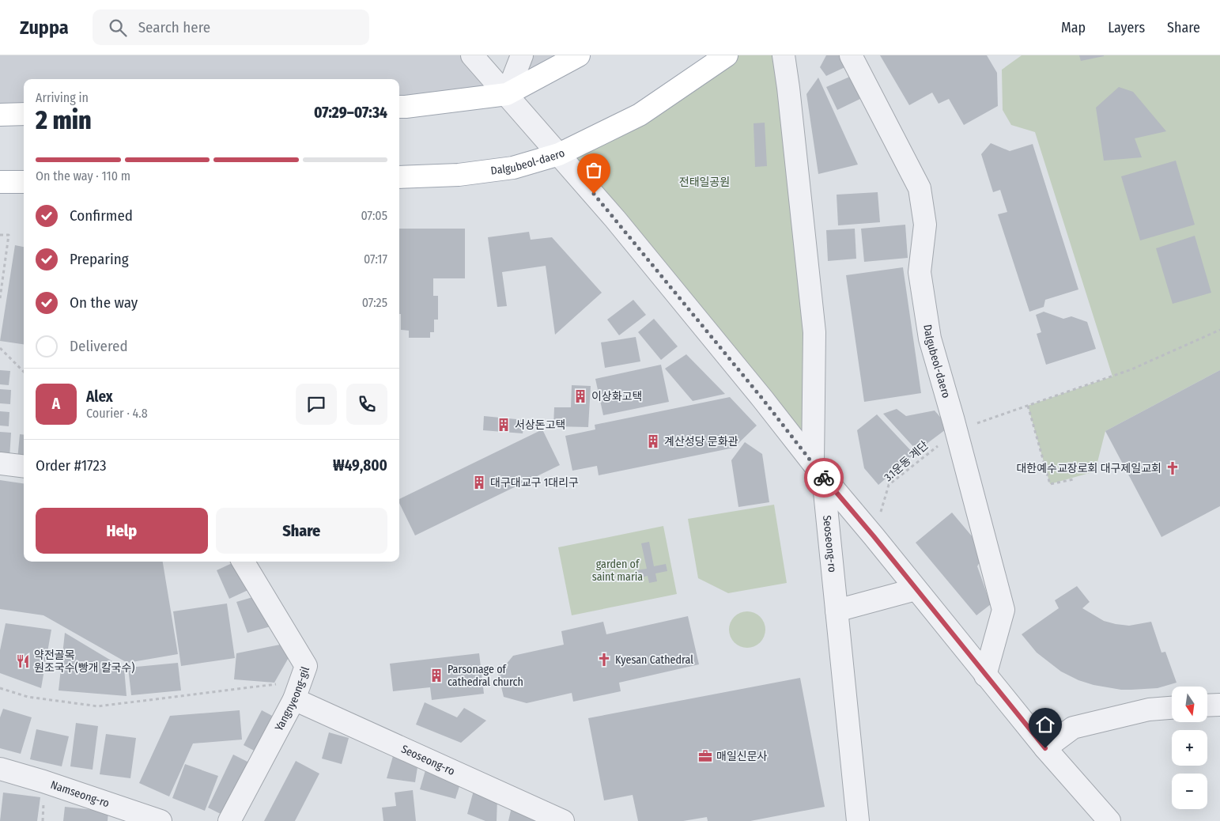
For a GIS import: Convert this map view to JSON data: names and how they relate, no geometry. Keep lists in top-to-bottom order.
{
  "streets": {
    "main road": ["Dalgubeol-daero"],
    "street": ["Seoseong-ro", "Yangnyeong-gil", "Namseong-ro"],
    "path": ["3.1운동 계단"]
  },
  "crossings": [
    ["Dalgubeol-daero", "3.1운동 계단"],
    ["Seoseong-ro", "Yangnyeong-gil"]
  ],
  "parks": ["전태일공원", "garden of saint maria"],
  "places": {
    "building": [
      "이상화고택",
      "서상돈고택",
      "계산성당 문화관",
      "대구대교구 1대리구",
      "Parsonage of cathedral church"
    ],
    "church": ["대한예수교장로회 대구제일교회", "Kyesan Cathedral"],
    "restaurant": ["약전골목 원조국수(빵개 칼국수)"],
    "office": ["매일신문사"]
  },
  "north": "bottom",
  "page": {
    "header": "Zuppa",
    "search": "Search here",
    "nav": ["Map", "Layers", "Share"],
    "heading": ["2 min", "Arriving in", "07:29–07:34"],
    "panel": [
      "Alex",
      "Courier · 4.8",
      "Order #1723",
      "₩49,800"
    ],
    "bar": "On the way · 110 m",
    "list": [
      ["Confirmed", "07:05"],
      ["Preparing", "07:17"],
      ["On the way", "07:25"],
      "Delivered"
    ],
    "round": "A",
    "buttons": ["Help", "Share"],
    "map_buttons": ["+", "−"]
  }
}
